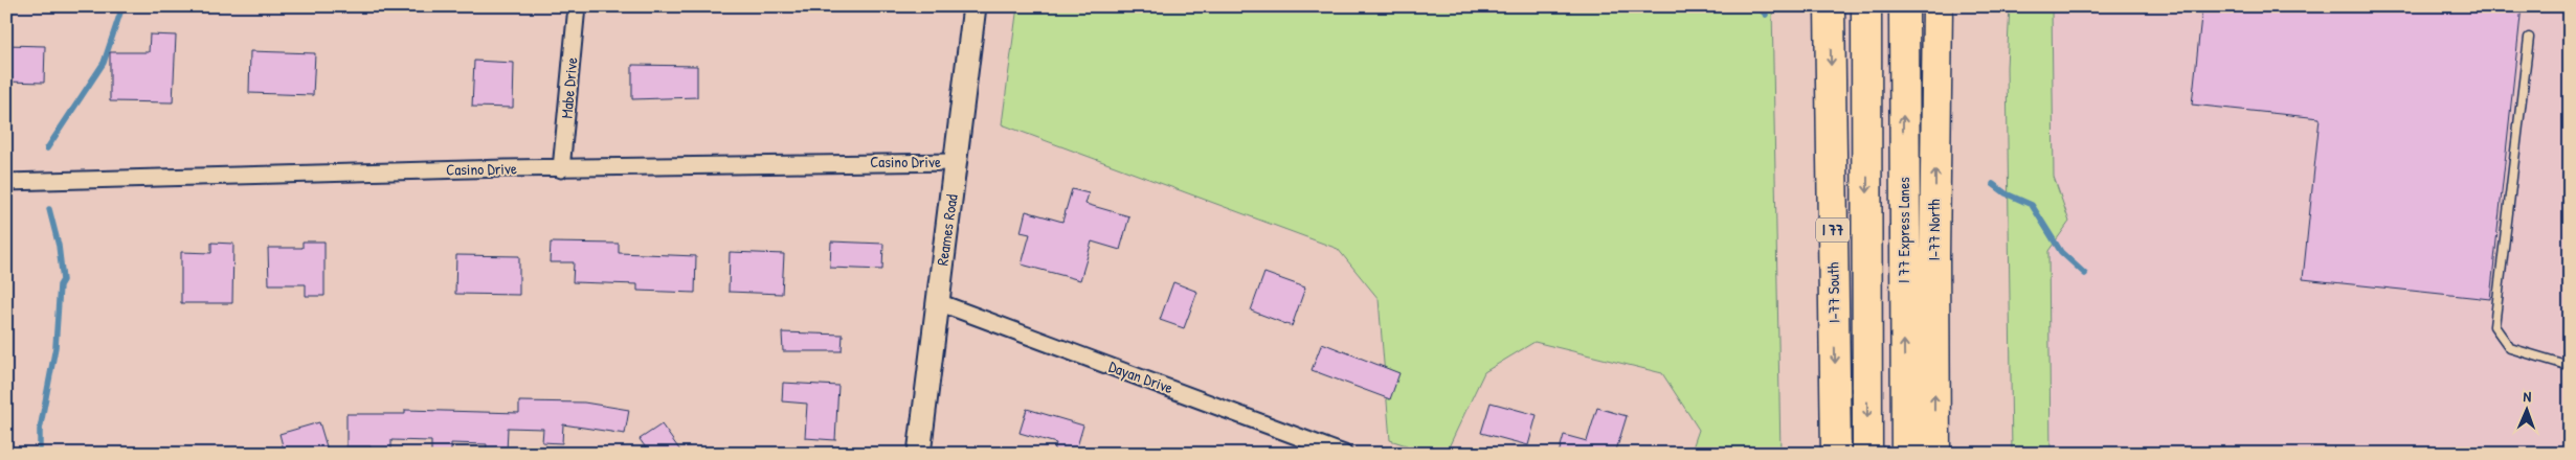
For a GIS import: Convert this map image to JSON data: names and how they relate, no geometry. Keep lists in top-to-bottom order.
{
  "streets": {
    "highway": [
      "I 77",
      "I 77 Express Lanes",
      "I-77 North",
      "I-77 South"
    ],
    "main road": ["Reames Road"],
    "street": ["Mabe Drive", "Casino Drive", "Dayan Drive"]
  },
  "crossings": [
    ["Mabe Drive", "Casino Drive"],
    ["Casino Drive", "Reames Road"],
    ["Reames Road", "Dayan Drive"]
  ],
  "north": "top"
}
